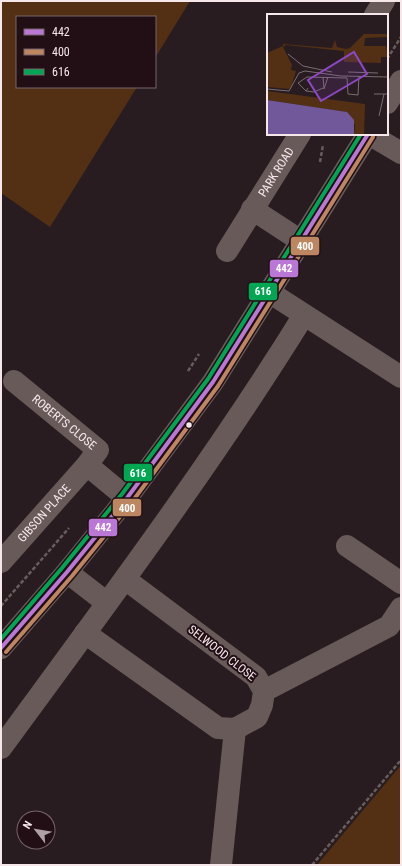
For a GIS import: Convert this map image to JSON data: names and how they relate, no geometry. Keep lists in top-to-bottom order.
{
  "streets": {
    "street": [
      "PARK ROAD",
      "ROBERTS CLOSE",
      "GIBSON PLACE",
      "SELWOOD CLOSE"
    ]
  },
  "crossings": [
    ["ROBERTS CLOSE", "GIBSON PLACE"]
  ],
  "lines": ["transit line 442", "transit line 616", "transit line 400"],
  "legend": ["442", "400", "616"],
  "north": "top left"
}
